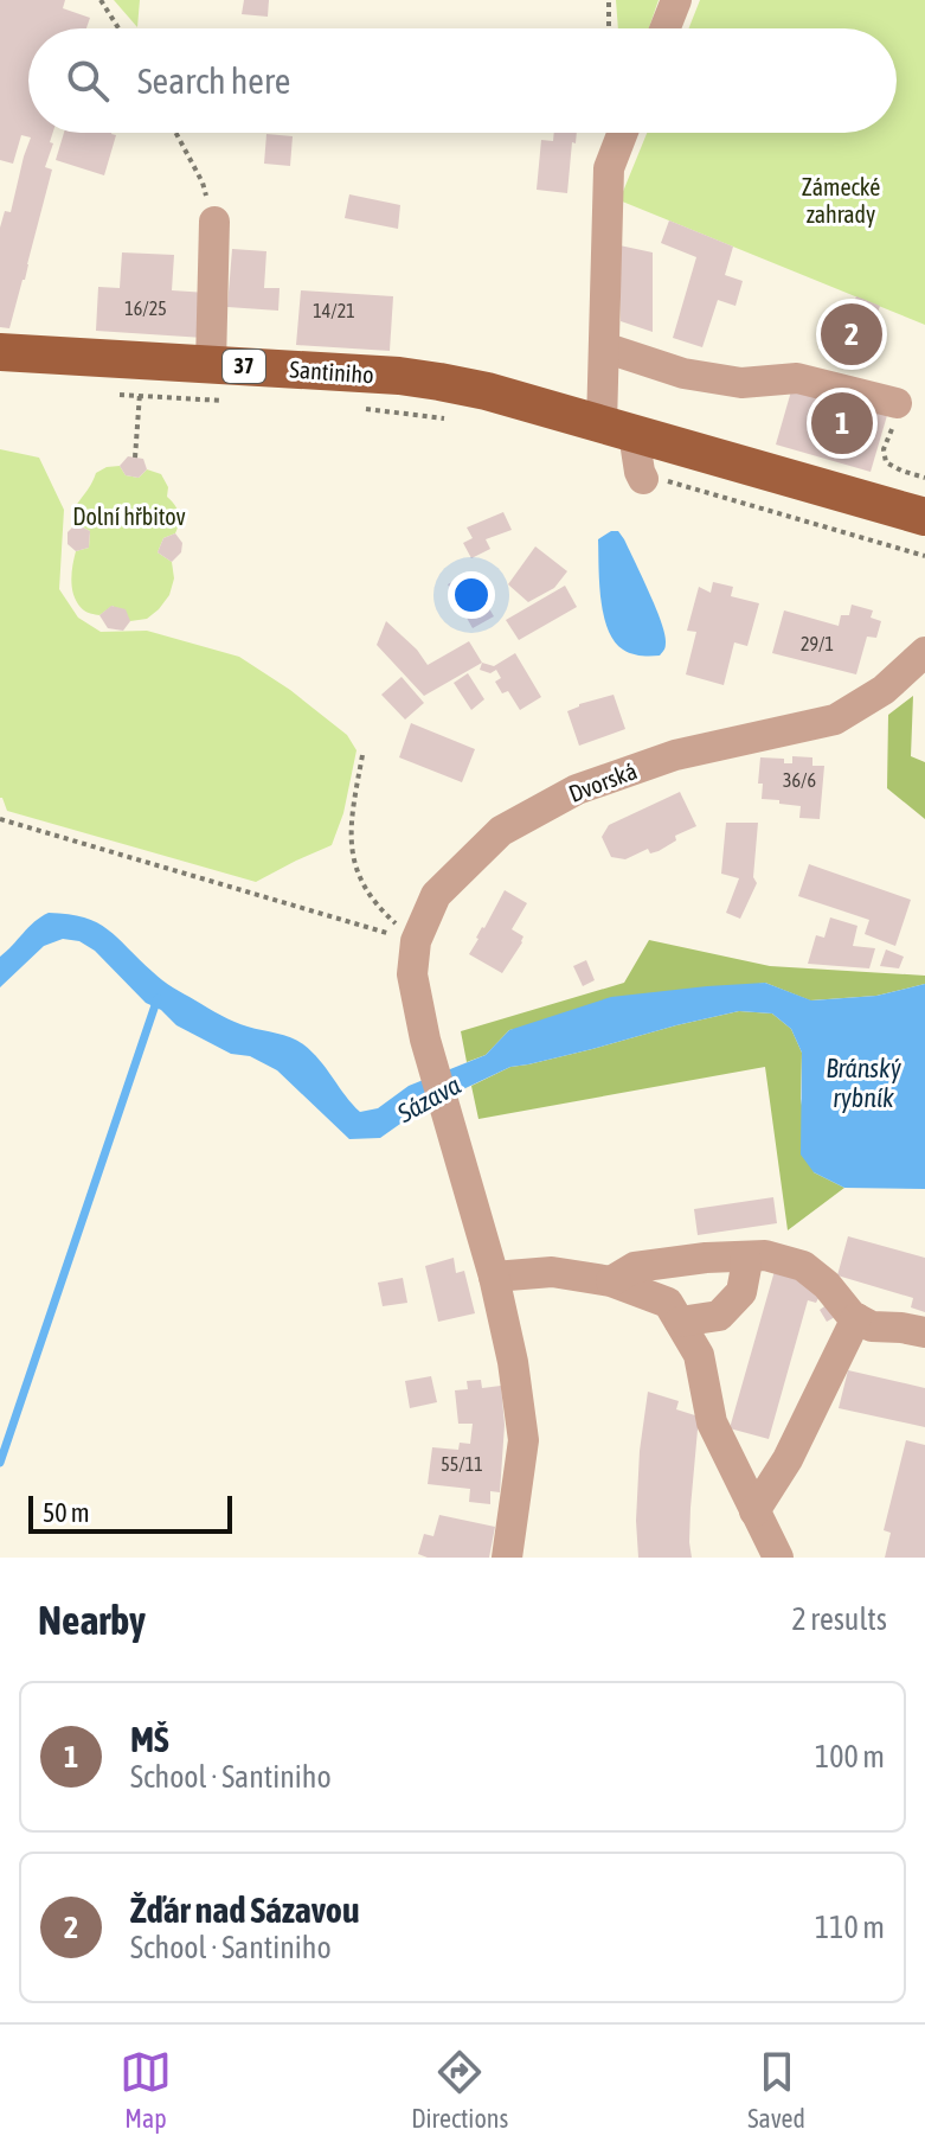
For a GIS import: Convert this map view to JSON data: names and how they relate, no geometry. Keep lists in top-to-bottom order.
{
  "streets": {
    "main road": ["37", "Santiniho"],
    "street": ["Dvorská"]
  },
  "water": ["Bránský rybník", "Sázava"],
  "parks": ["Zámecké zahrady", "Dolní hřbitov"],
  "house_numbers": [
    "16/25",
    "14/21",
    "29/1",
    "36/6",
    "55/11"
  ],
  "scale_bar": "50 m",
  "page": {
    "search": "Search here",
    "pins": ["2", "1"],
    "scale": "50 m",
    "heading": ["Nearby", "2 results"],
    "list": [
      {
        "mark": "1",
        "name": "MŠ",
        "note": "School · Santiniho",
        "value": "100 m"
      },
      {
        "mark": "2",
        "name": "Žďár nad Sázavou",
        "note": "School · Santiniho",
        "value": "110 m"
      }
    ],
    "nav": ["Map", "Directions", "Saved"]
  }
}
